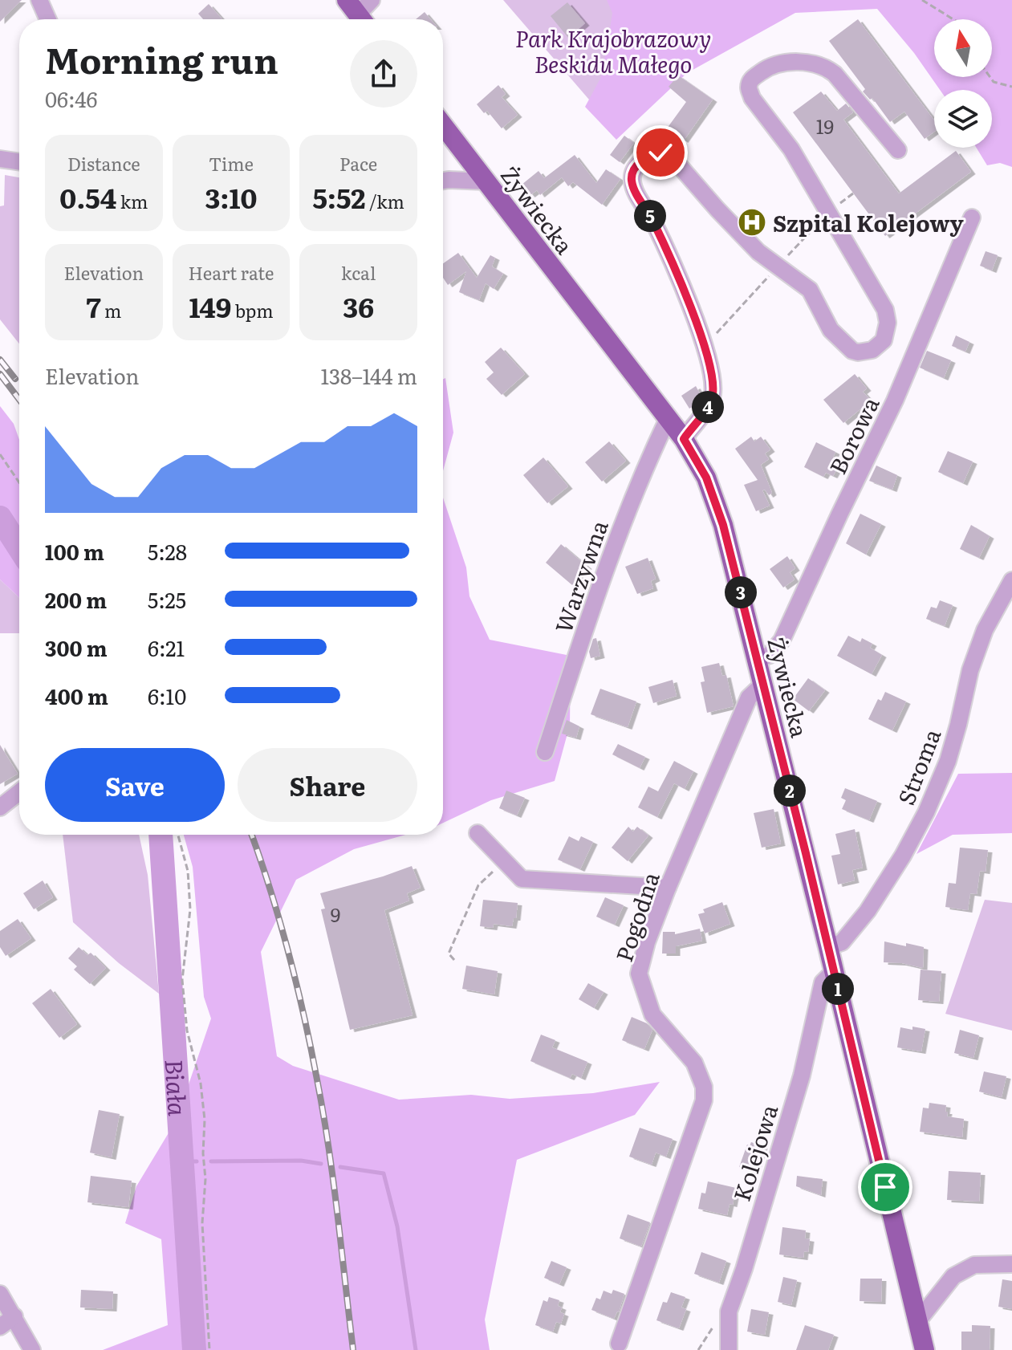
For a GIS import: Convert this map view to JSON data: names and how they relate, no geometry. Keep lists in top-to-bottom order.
{
  "streets": {
    "main road": ["Żywiecka"],
    "street": [
      "Borowa",
      "Warzywna",
      "Stroma",
      "Pogodna",
      "Kolejowa"
    ]
  },
  "crossings": [
    ["Żywiecka", "Borowa"],
    ["Żywiecka", "Warzywna"],
    ["Żywiecka", "Stroma"],
    ["Żywiecka", "Pogodna"],
    ["Żywiecka", "Kolejowa"]
  ],
  "water": ["Biała"],
  "parks": ["Park Krajobrazowy Beskidu Małego"],
  "places": {
    "hospital": ["Szpital Kolejowy"]
  },
  "house_numbers": ["19", "9"],
  "north": "top",
  "page": {
    "heading": ["Morning run", "06:46"],
    "stats": [
      ["Distance", "0.54 km"],
      ["Time", "3:10"],
      ["Pace", "5:52 /km"],
      ["Elevation", "7 m"],
      ["Heart rate", "149 bpm"],
      ["kcal", "36"]
    ],
    "pins": [
      "5",
      "4",
      "3",
      "2",
      "1"
    ],
    "chart": ["Elevation", "138–144 m"],
    "list": [
      {
        "name": "100 m",
        "note": "5:28"
      },
      {
        "name": "200 m",
        "note": "5:25"
      },
      {
        "name": "300 m",
        "note": "6:21"
      },
      {
        "name": "400 m",
        "note": "6:10"
      }
    ],
    "buttons": ["Save", "Share"]
  }
}
